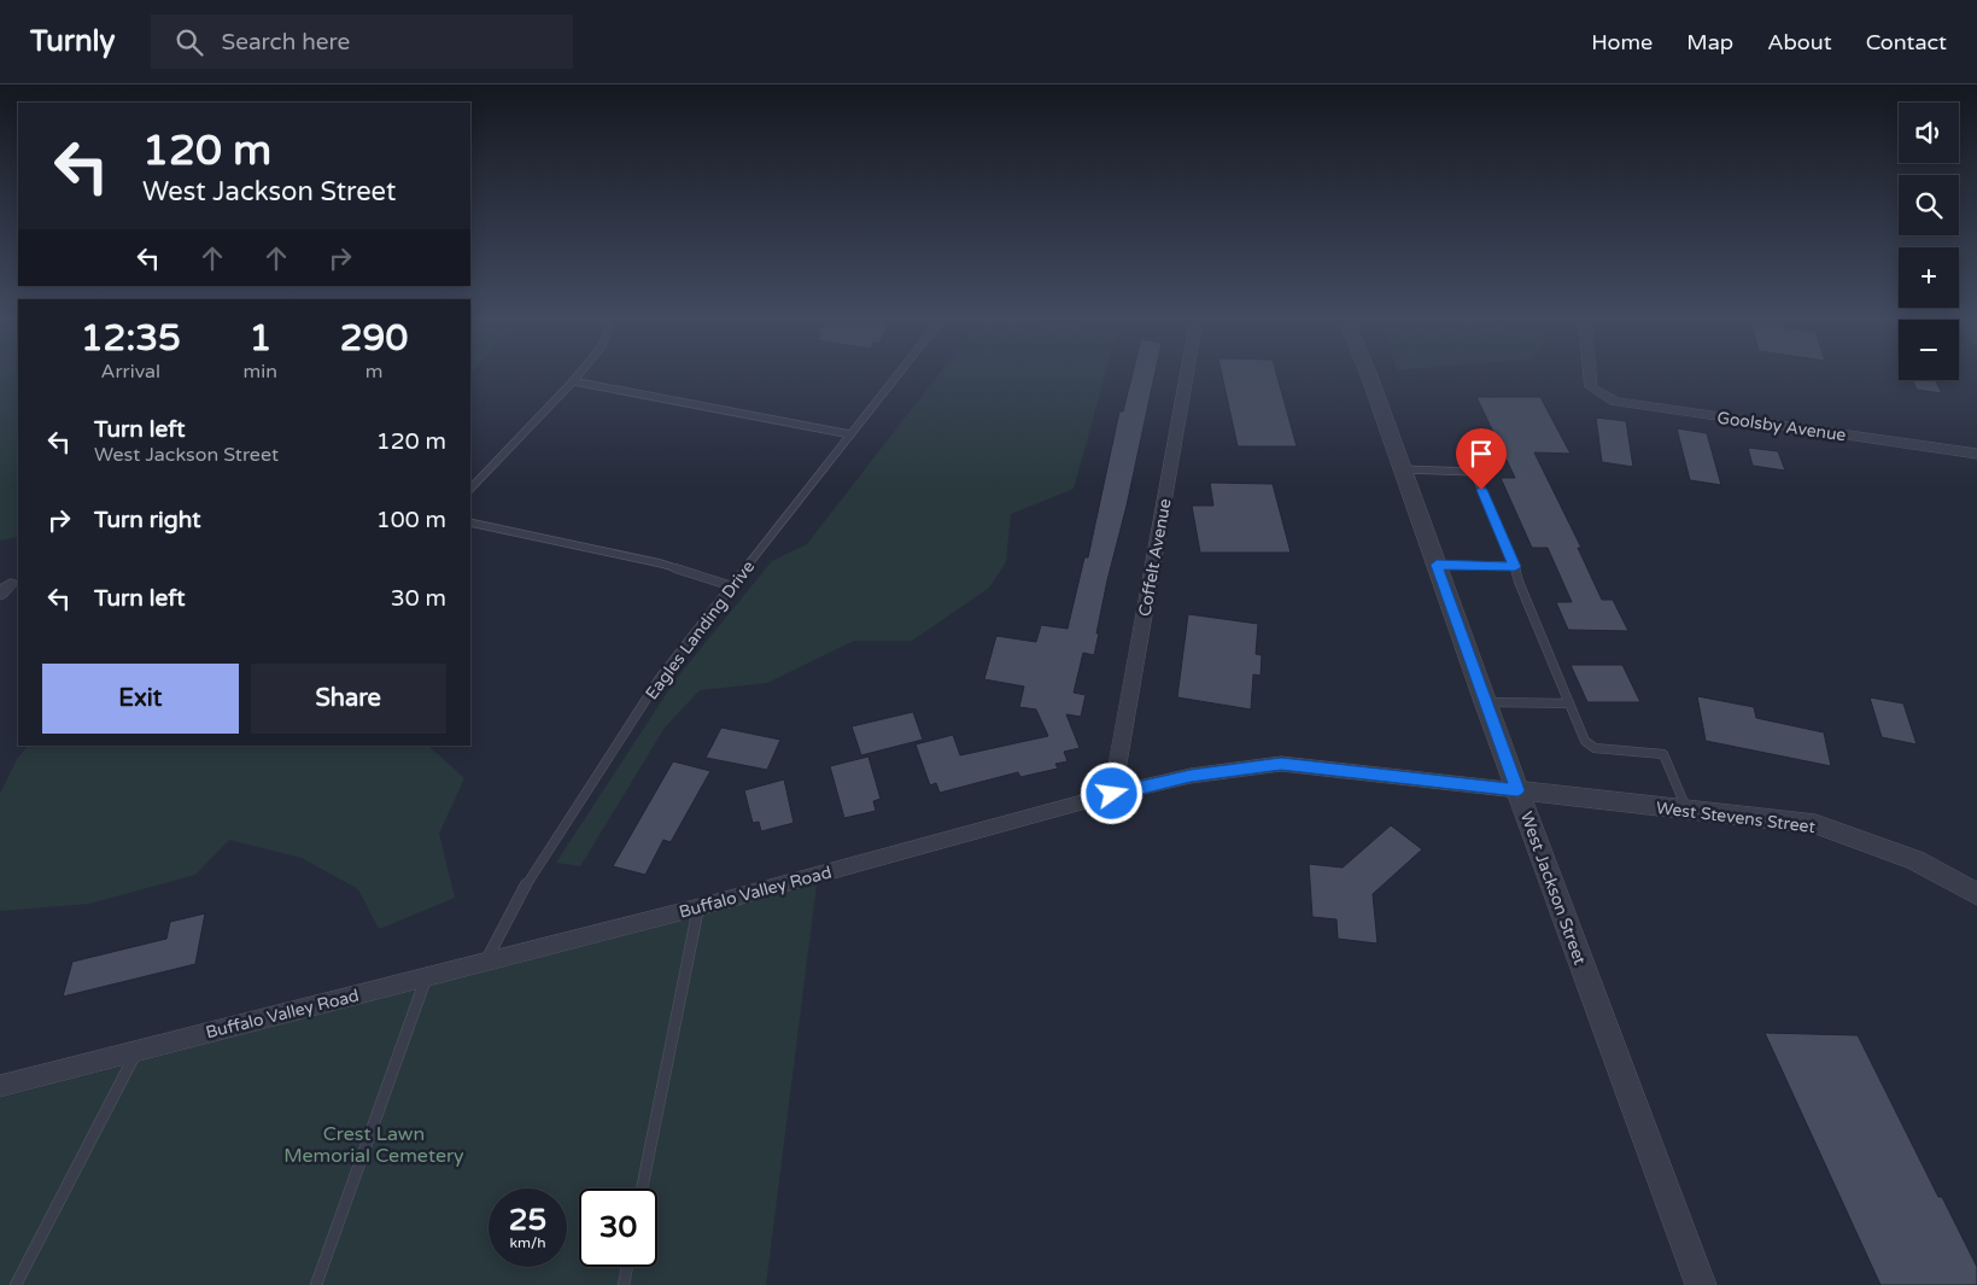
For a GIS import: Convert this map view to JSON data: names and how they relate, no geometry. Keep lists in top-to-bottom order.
{
  "streets": {
    "street": [
      "Goolsby Avenue",
      "Coffelt Avenue",
      "West Stevens Street",
      "West Jackson Street",
      "Buffalo Valley Road"
    ],
    "lane": ["Eagles Landing Drive"]
  },
  "crossings": [
    ["Coffelt Avenue", "Buffalo Valley Road"],
    ["Eagles Landing Drive", "Buffalo Valley Road"],
    ["West Stevens Street", "West Jackson Street"],
    ["West Stevens Street", "Buffalo Valley Road"],
    ["West Jackson Street", "Buffalo Valley Road"]
  ],
  "parks": ["Crest Lawn Memorial Cemetery"],
  "page": {
    "header": "Turnly",
    "search": "Search here",
    "nav": [
      "Home",
      "Map",
      "About",
      "Contact"
    ],
    "map_buttons": ["+", "−"],
    "turn": ["120 m", "West Jackson Street"],
    "eta": [
      "12:35",
      "Arrival",
      "1",
      "min",
      "290",
      "m"
    ],
    "list": [
      {
        "name": "Turn left",
        "note": "West Jackson Street",
        "value": "120 m"
      },
      {
        "name": "Turn right",
        "value": "100 m"
      },
      {
        "name": "Turn left",
        "value": "30 m"
      }
    ],
    "buttons": ["Exit", "Share"],
    "speed": "25 km/h",
    "limit": "30"
  }
}
